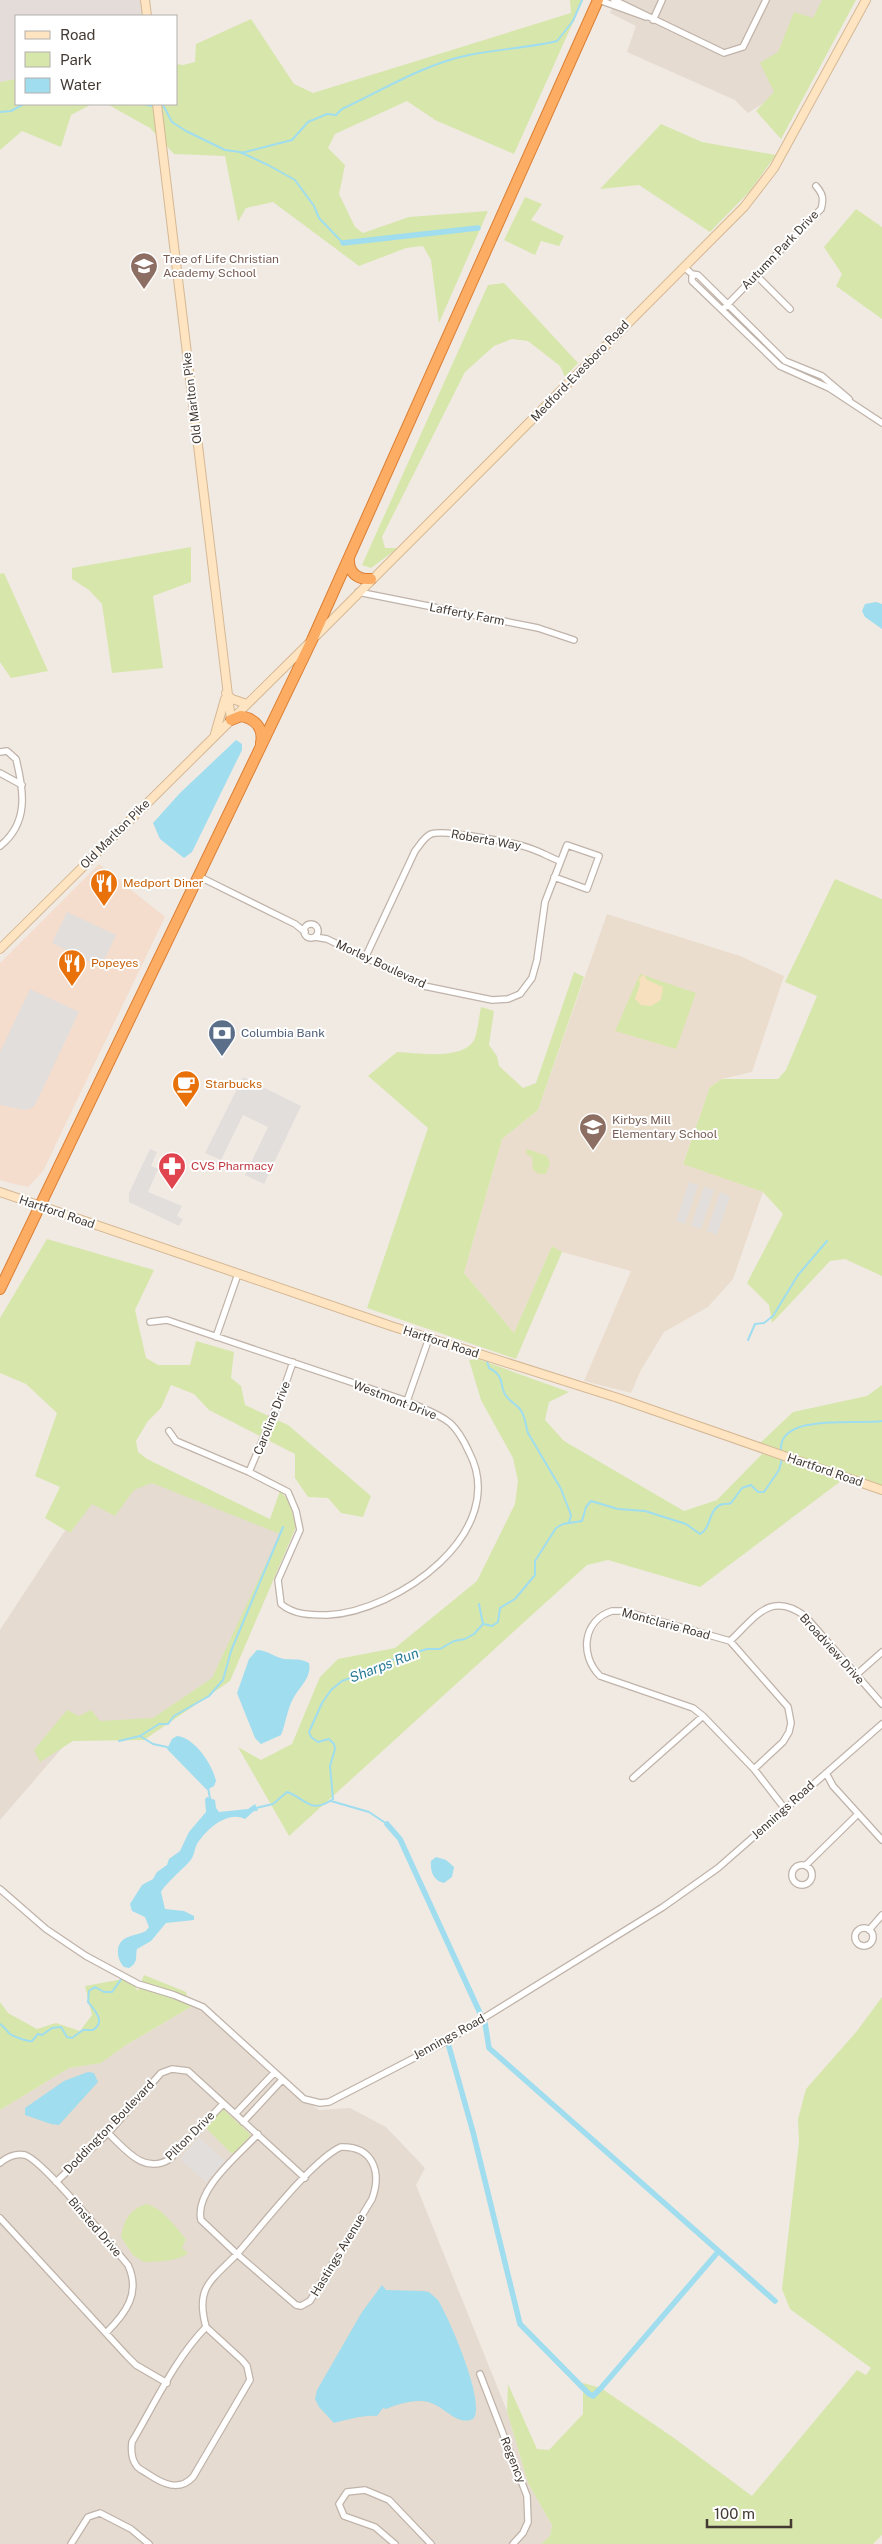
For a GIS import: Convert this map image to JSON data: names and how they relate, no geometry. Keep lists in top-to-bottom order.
{
  "streets": {
    "street": [
      "Autumn Park Drive",
      "Medford-Evesboro Road",
      "Old Marlton Pike",
      "Lafferty Farm",
      "Roberta Way",
      "Morley Boulevard",
      "Hartford Road",
      "Westmont Drive",
      "Caroline Drive",
      "Montclarie Road",
      "Broadview Drive",
      "Jennings Road",
      "Doddington Boulevard",
      "Pilton Drive",
      "Binsted Drive",
      "Hastings Avenue",
      "Regency"
    ]
  },
  "crossings": [
    ["Medford-Evesboro Road", "Old Marlton Pike"],
    ["Medford-Evesboro Road", "Lafferty Farm"],
    ["Roberta Way", "Morley Boulevard"],
    ["Westmont Drive", "Caroline Drive"],
    ["Montclarie Road", "Broadview Drive"],
    ["Montclarie Road", "Jennings Road"],
    ["Doddington Boulevard", "Pilton Drive"],
    ["Doddington Boulevard", "Binsted Drive"],
    ["Doddington Boulevard", "Hastings Avenue"]
  ],
  "water": ["Sharps Run"],
  "places": {
    "school or university": ["Tree of Life Christian Academy School", "Kirbys Mill Elementary School"],
    "restaurant": ["Medport Diner", "Popeyes"],
    "bank": ["Columbia Bank"],
    "cafe": ["Starbucks"],
    "pharmacy": ["CVS Pharmacy"]
  },
  "legend": ["Road", "Park", "Water"],
  "scale_bar": "100 m"
}
